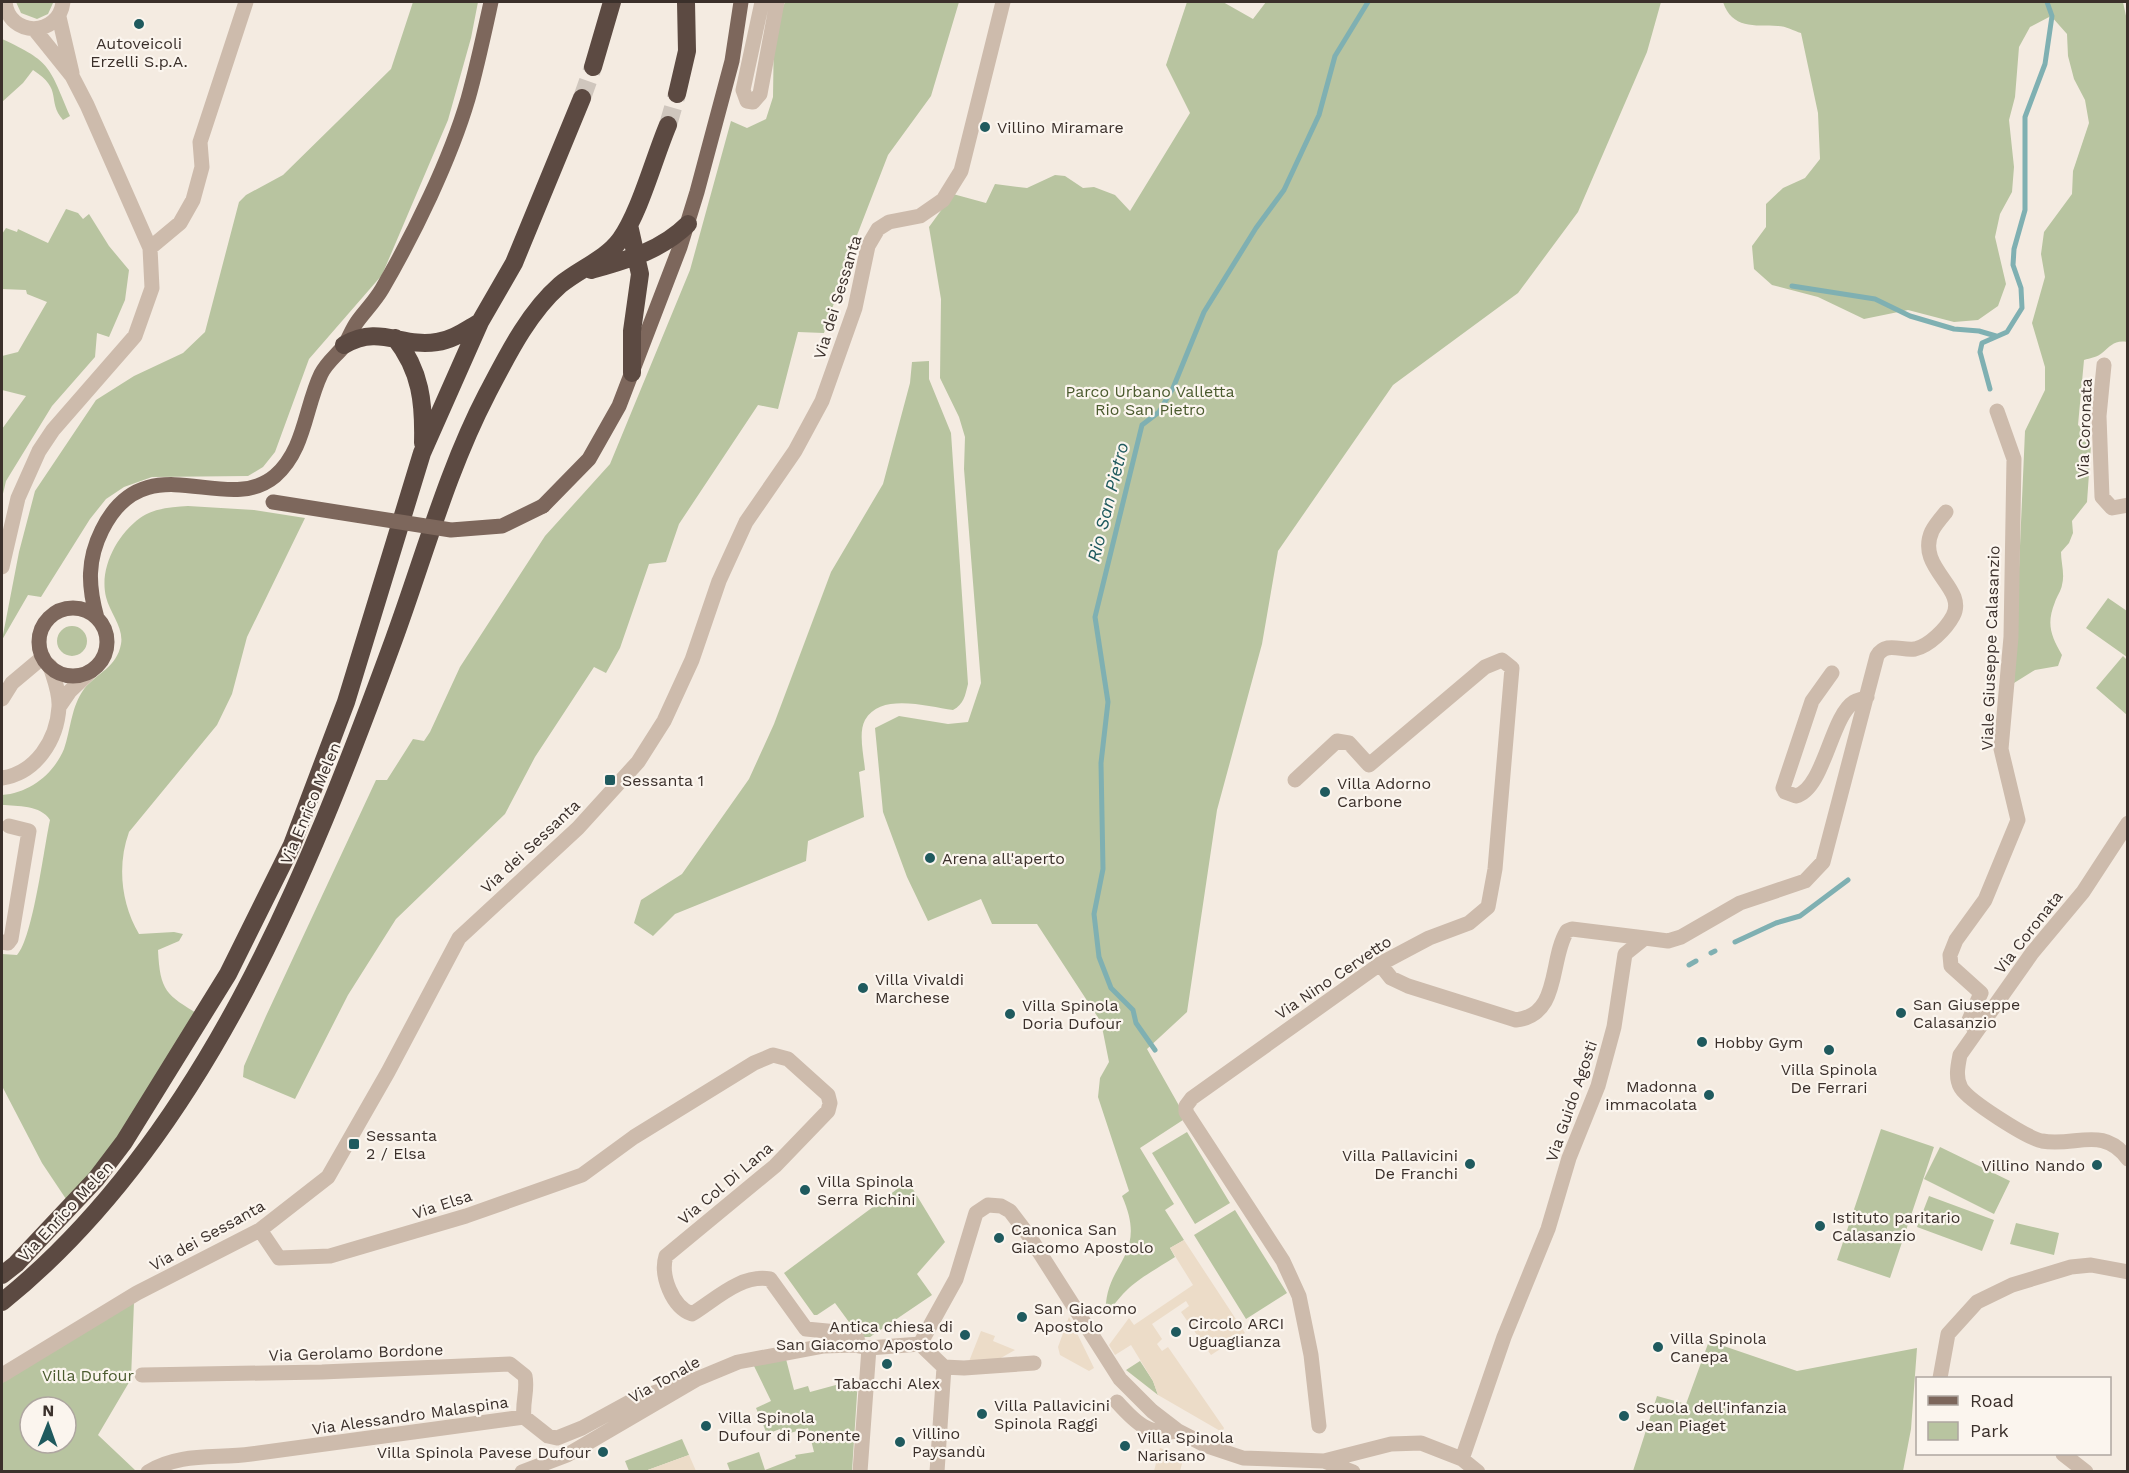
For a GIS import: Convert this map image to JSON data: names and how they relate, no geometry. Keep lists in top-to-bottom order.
{
  "streets": {
    "highway": ["Via Enrico Melen"],
    "street": [
      "Via dei Sessanta",
      "Via Coronata",
      "Viale Giuseppe Calasanzio",
      "Via Nino Cervetto",
      "Via Guido Agosti",
      "Via Col Di Lana",
      "Via Elsa",
      "Via Gerolamo Bordone",
      "Via Tonale",
      "Via Alessandro Malaspina"
    ]
  },
  "crossings": [
    ["Via dei Sessanta", "Via Elsa"],
    ["Via Coronata", "Viale Giuseppe Calasanzio"],
    ["Via Col Di Lana", "Via Elsa"],
    ["Via Col Di Lana", "Via Tonale"],
    ["Via Gerolamo Bordone", "Via Alessandro Malaspina"],
    ["Via Tonale", "Via Alessandro Malaspina"]
  ],
  "water": ["Rio San Pietro"],
  "parks": ["Parco Urbano Valletta Rio San Pietro", "Villa Dufour"],
  "places": {
    "other": [
      "Autoveicoli Erzelli S.p.A.",
      "Villino Miramare",
      "Villa Adorno Carbone",
      "Arena all'aperto",
      "Villa Vivaldi Marchese",
      "San Giuseppe Calasanzio",
      "Villa Spinola Doria Dufour",
      "Hobby Gym",
      "Villa Spinola De Ferrari",
      "Madonna immacolata",
      "Villa Pallavicini De Franchi",
      "Villino Nando",
      "Villa Spinola Serra Richini",
      "Istituto paritario Calasanzio",
      "Canonica San Giacomo Apostolo",
      "San Giacomo Apostolo",
      "Circolo ARCI Uguaglianza",
      "Antica chiesa di San Giacomo Apostolo",
      "Villa Spinola Canepa",
      "Tabacchi Alex",
      "Villa Pallavicini Spinola Raggi",
      "Scuola dell'infanzia Jean Piaget",
      "Villa Spinola Dufour di Ponente",
      "Villino Paysandù",
      "Villa Spinola Narisano",
      "Villa Spinola Pavese Dufour"
    ],
    "transit": ["Sessanta 1", "Sessanta 2 / Elsa"]
  },
  "legend": ["Road", "Park"],
  "north": "top"
}
